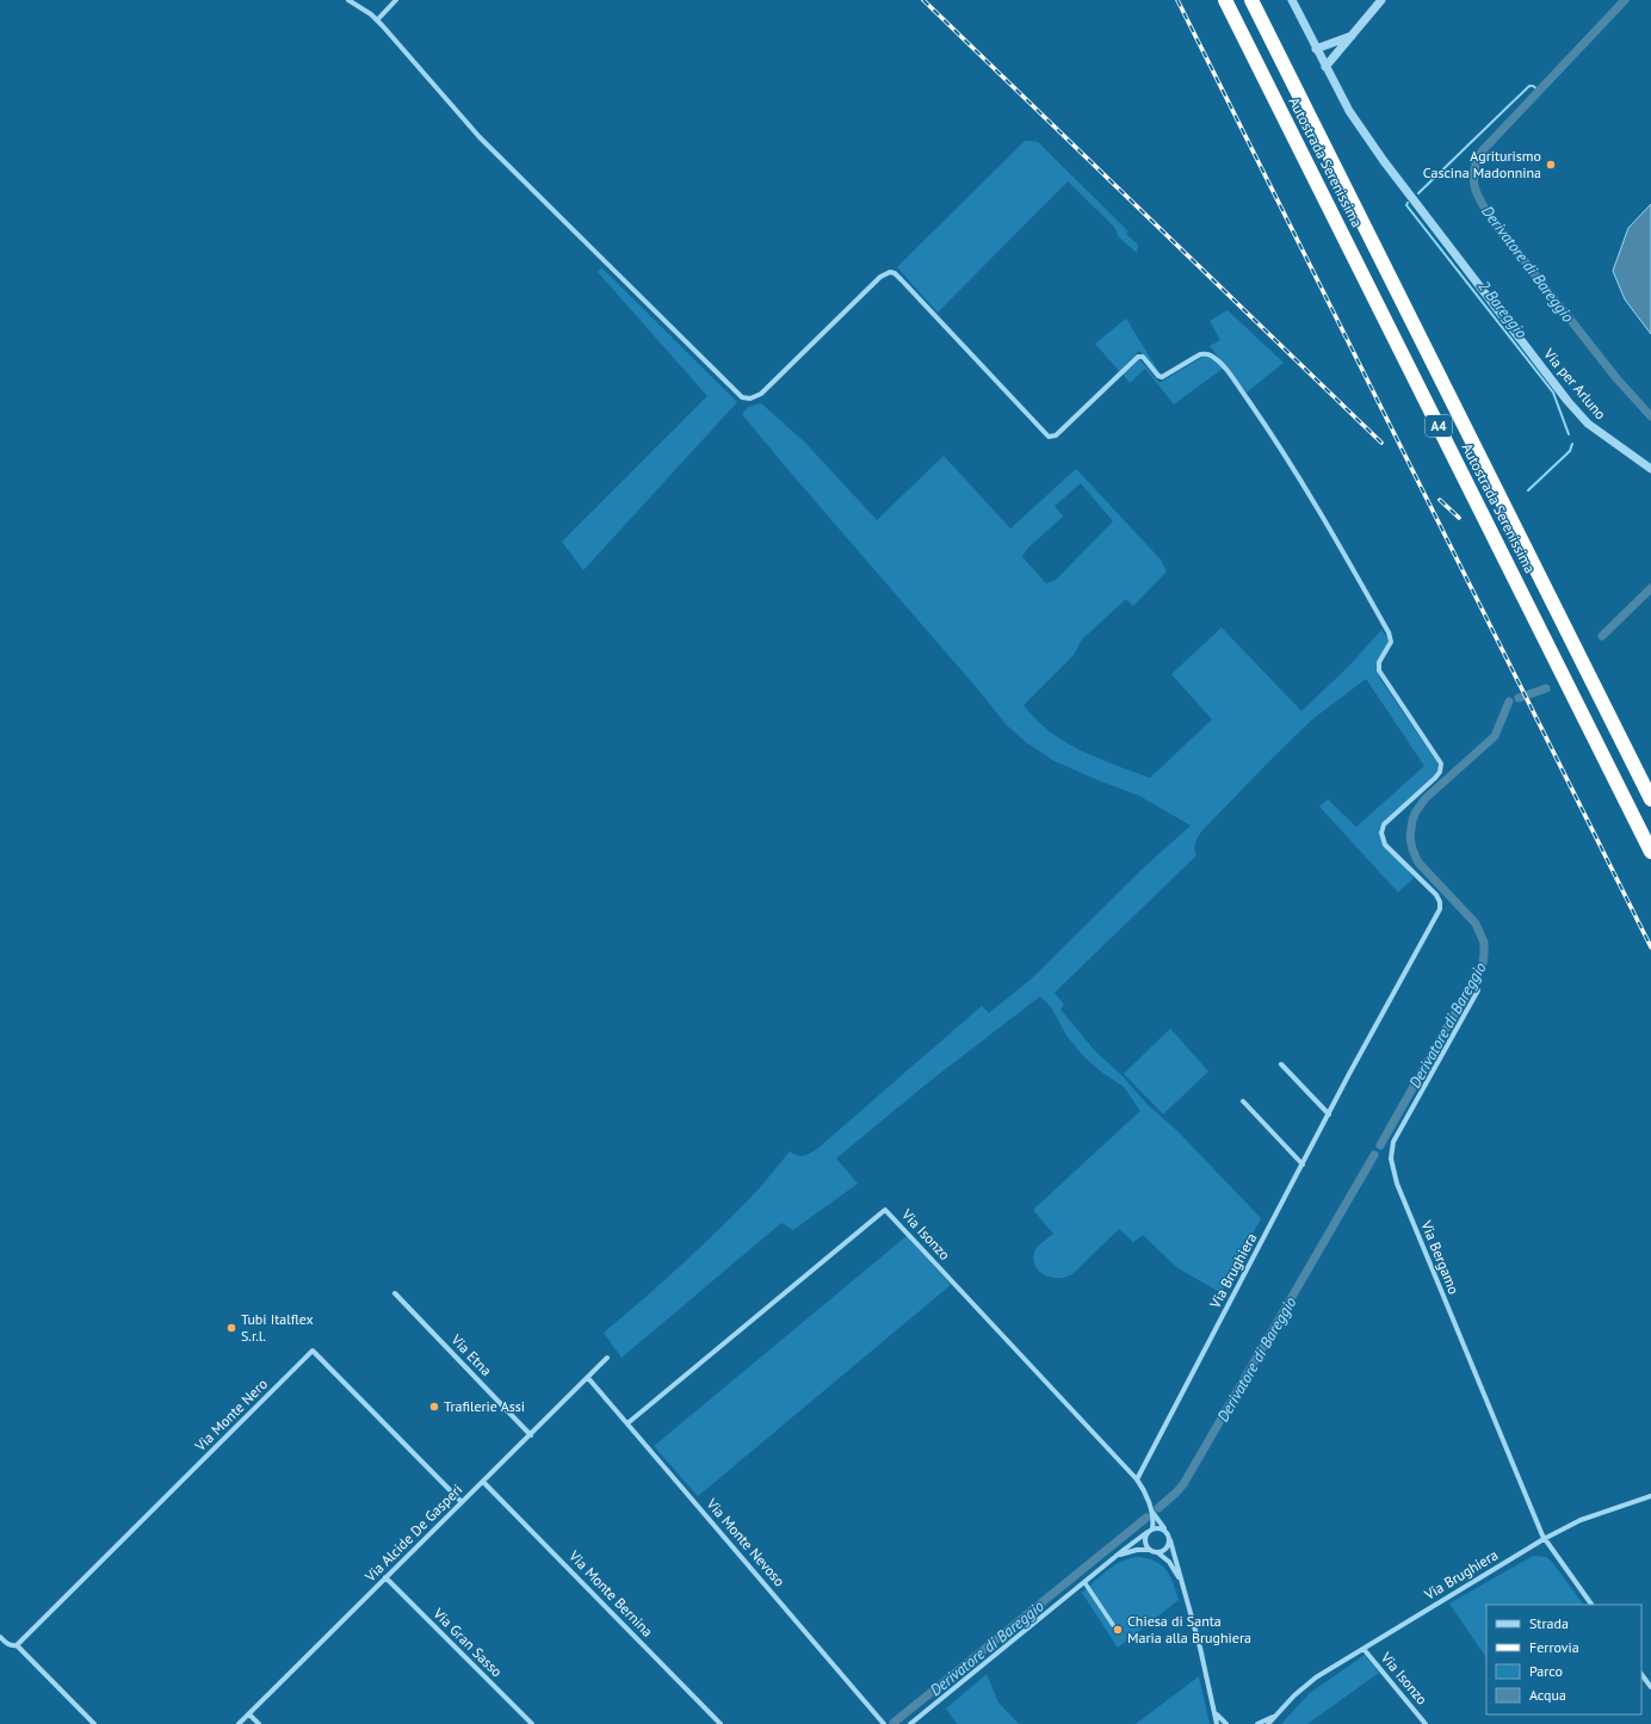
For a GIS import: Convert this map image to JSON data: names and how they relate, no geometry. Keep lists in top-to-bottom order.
{
  "streets": {
    "highway": ["Autostrada Serenissima", "A4"],
    "street": [
      "Via per Arluno",
      "Via Isonzo",
      "Via Bergamo",
      "Via Brughiera",
      "Via Etna",
      "Via Monte Nero",
      "Via Alcide De Gasperi",
      "Via Monte Nevoso",
      "Via Monte Bernina",
      "Via Gran Sasso"
    ]
  },
  "crossings": [
    ["Via Isonzo", "Via Brughiera"],
    ["Via Isonzo", "Via Monte Nevoso"],
    ["Via Bergamo", "Via Brughiera"],
    ["Via Etna", "Via Alcide De Gasperi"],
    ["Via Monte Nero", "Via Alcide De Gasperi"],
    ["Via Alcide De Gasperi", "Via Monte Nevoso"],
    ["Via Alcide De Gasperi", "Via Monte Bernina"],
    ["Via Alcide De Gasperi", "Via Gran Sasso"]
  ],
  "water": ["Derivatore di Bareggio", "2 Bareggio"],
  "places": [
    "Agriturismo Cascina Madonnina",
    "Tubi Italflex S.r.l.",
    "Trafilerie Assi",
    "Chiesa di Santa Maria alla Brughiera"
  ],
  "legend": [
    "Strada",
    "Ferrovia",
    "Parco",
    "Acqua"
  ]
}
